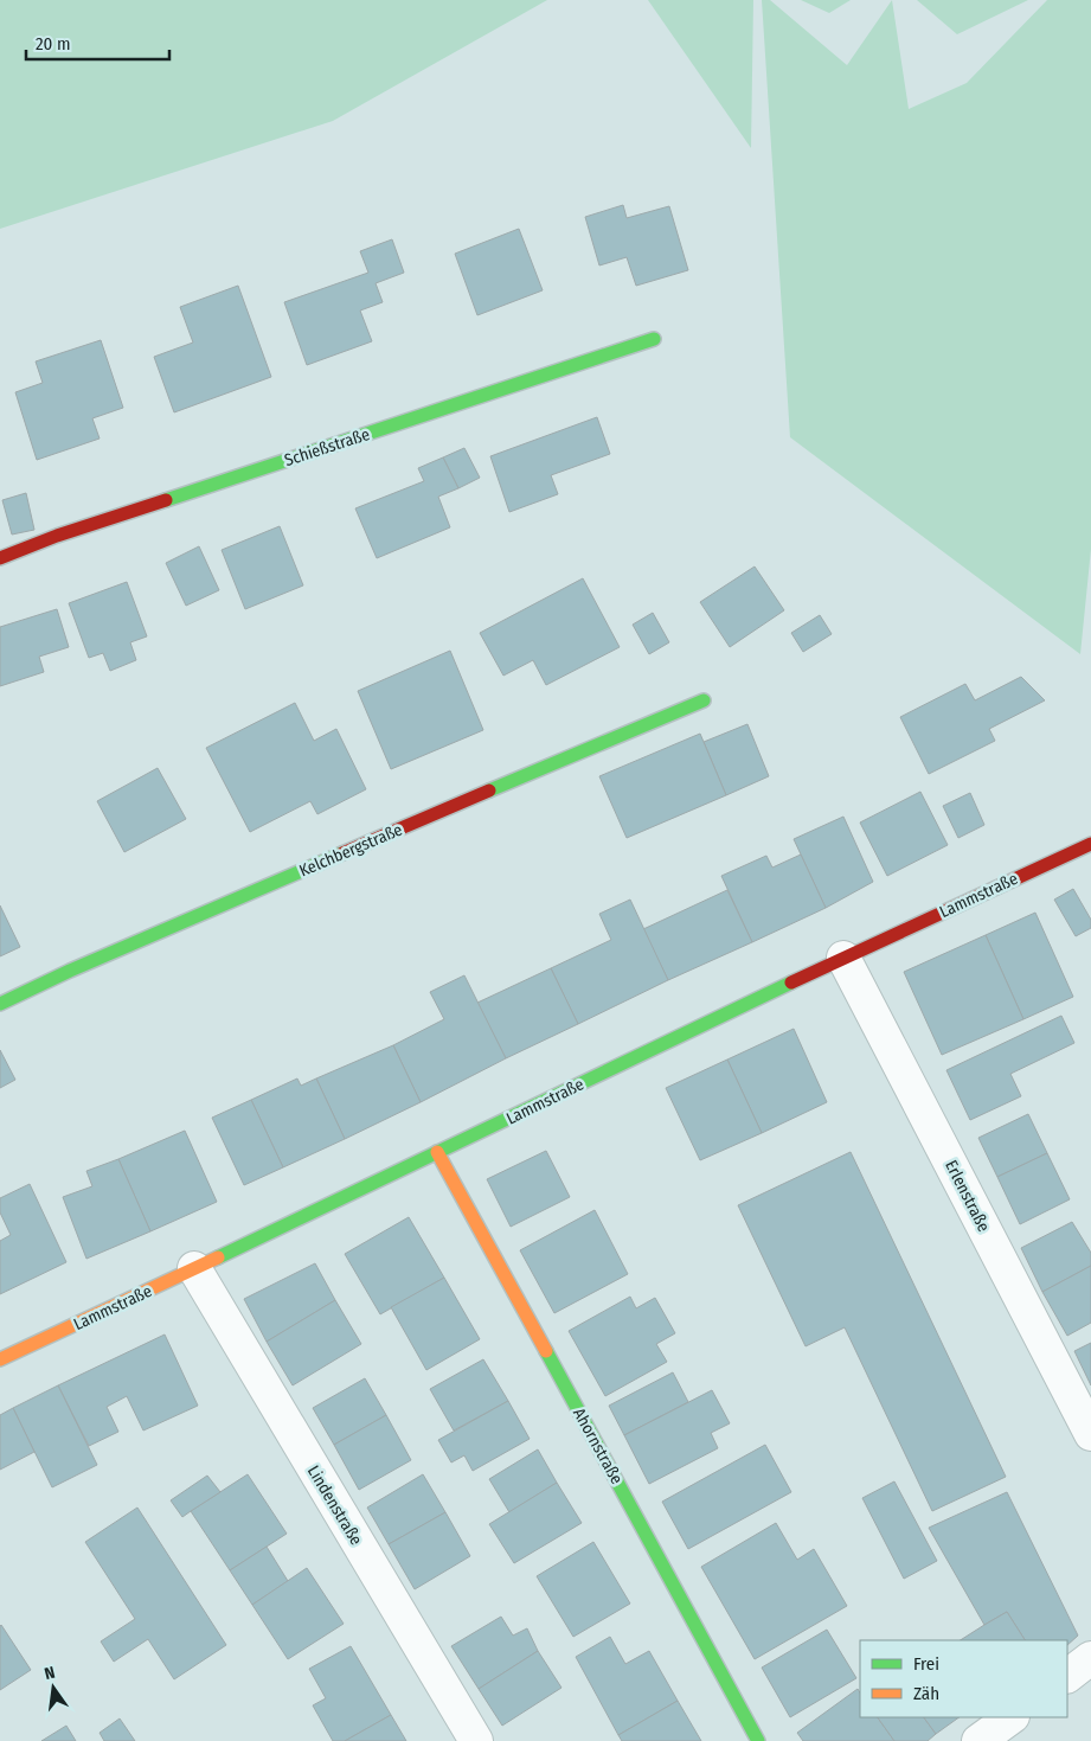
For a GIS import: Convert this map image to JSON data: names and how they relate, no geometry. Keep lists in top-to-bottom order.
{
  "streets": {
    "street": [
      "Schießstraße",
      "Kelchbergstraße",
      "Lammstraße",
      "Erlenstraße",
      "Ahornstraße",
      "Lindenstraße"
    ]
  },
  "crossings": [
    ["Lammstraße", "Erlenstraße"],
    ["Lammstraße", "Ahornstraße"],
    ["Lammstraße", "Lindenstraße"]
  ],
  "legend": ["Frei", "Zäh"],
  "scale_bar": "20 m",
  "north": "top"
}
